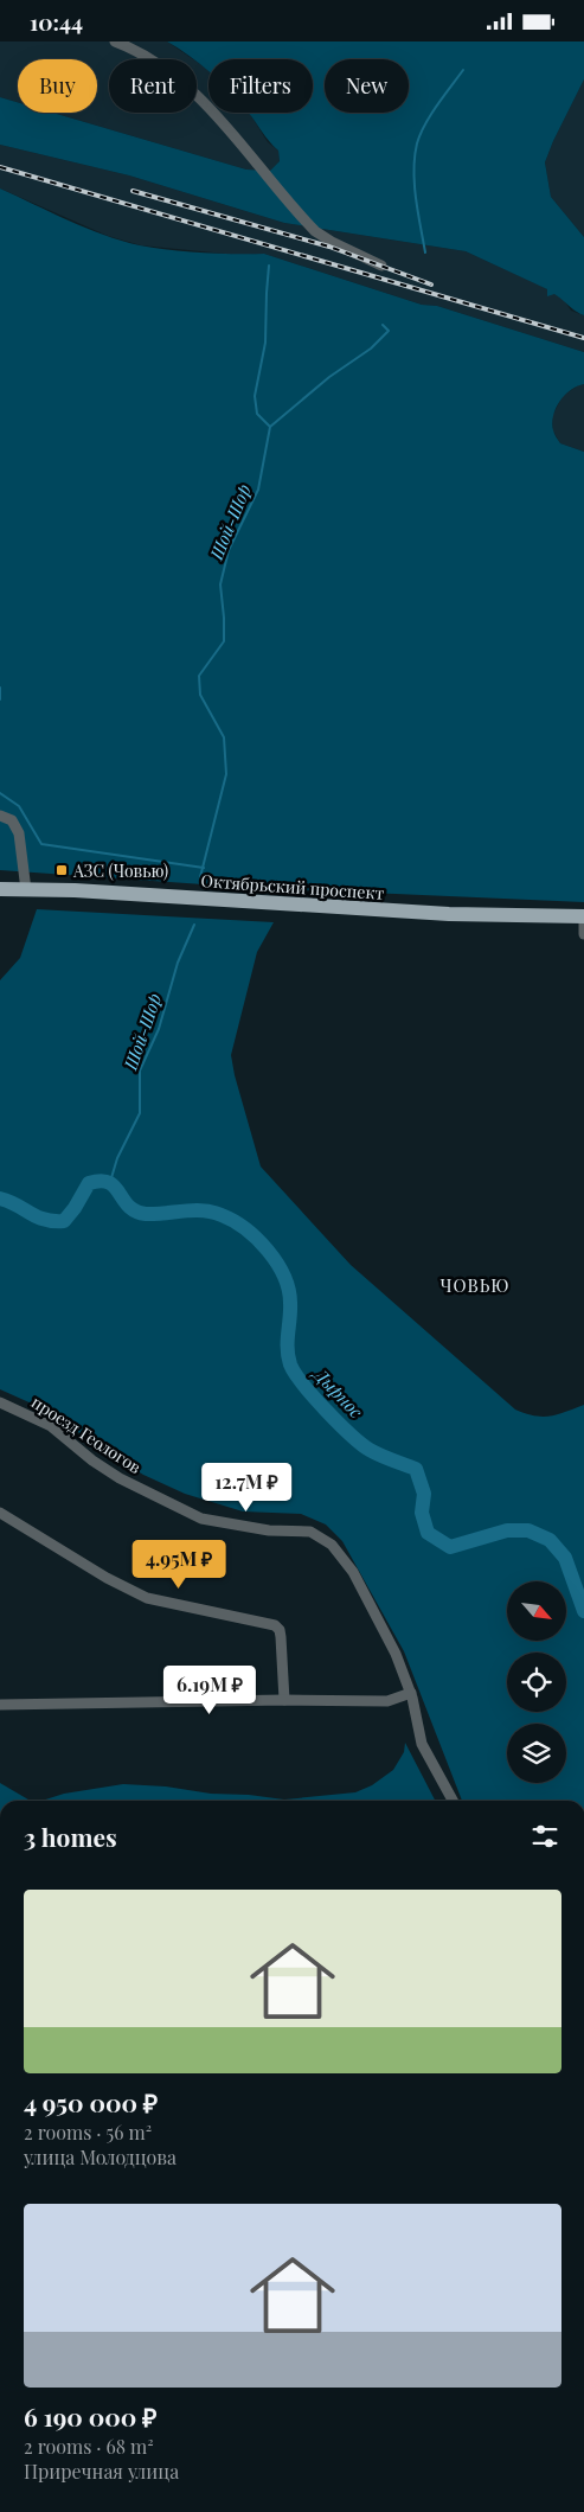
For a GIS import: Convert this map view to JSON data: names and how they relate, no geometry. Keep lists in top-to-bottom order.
{
  "streets": {
    "main road": ["Октябрьский проспект"],
    "street": ["проезд Геологов"]
  },
  "districts": ["ЧОВЬЮ"],
  "water": ["Шой-Шор", "Дырнос"],
  "places": {
    "transit": ["АЗС (Човью)"]
  },
  "north": "bottom right",
  "page": {
    "status": "10:44",
    "chip": [
      "Buy",
      "Rent",
      "Filters",
      "New"
    ],
    "price": ["12.7M ₽", "4.95M ₽", "6.19M ₽"],
    "heading": "3 homes",
    "list": [
      {
        "name": "4 950 000 ₽",
        "note": "2 rooms · 56 m² · улица Молодцова"
      },
      {
        "name": "6 190 000 ₽",
        "note": "2 rooms · 68 m² · Приречная улица"
      }
    ]
  }
}
